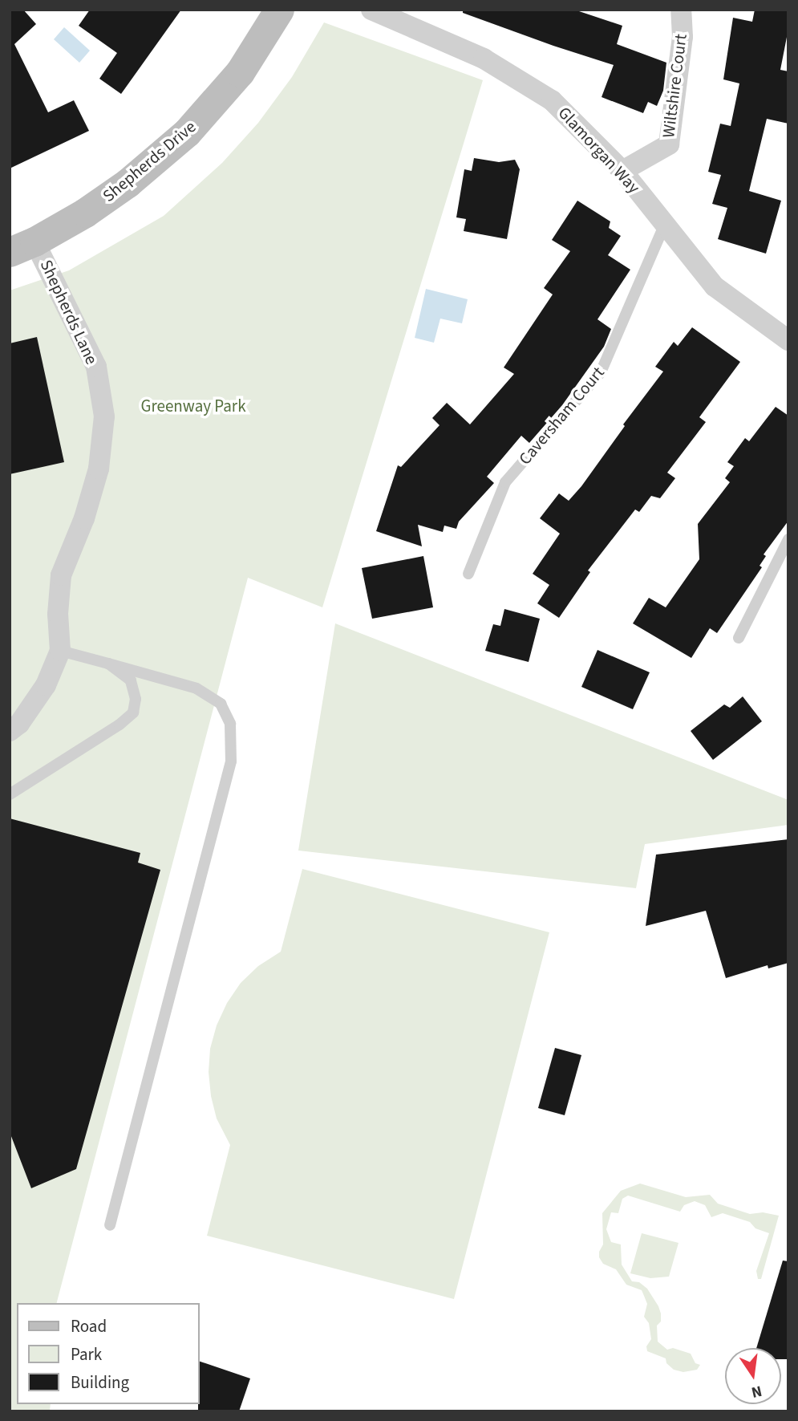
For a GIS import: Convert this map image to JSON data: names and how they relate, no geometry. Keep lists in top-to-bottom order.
{
  "streets": {
    "main road": ["Shepherds Drive"],
    "street": ["Wiltshire Court", "Glamorgan Way", "Shepherds Lane"],
    "lane": ["Caversham Court"]
  },
  "crossings": [
    ["Wiltshire Court", "Glamorgan Way"],
    ["Glamorgan Way", "Caversham Court"],
    ["Shepherds Drive", "Shepherds Lane"]
  ],
  "parks": ["Greenway Park"],
  "legend": ["Road", "Park", "Building"],
  "north": "bottom"
}
